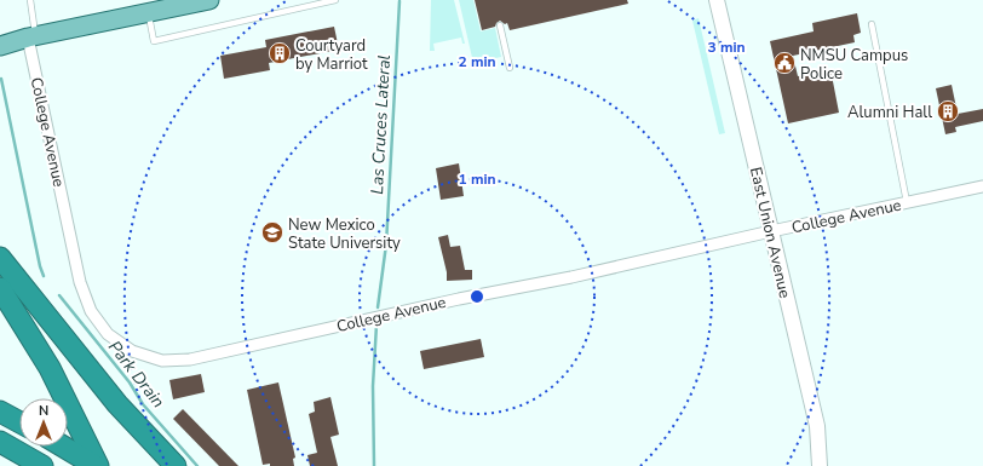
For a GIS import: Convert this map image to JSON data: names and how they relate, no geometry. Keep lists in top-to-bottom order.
{
  "streets": {
    "street": ["College Avenue", "East Union Avenue"]
  },
  "crossings": [
    ["College Avenue", "East Union Avenue"]
  ],
  "water": ["Las Cruces Lateral", "Park Drain"],
  "places": {
    "building": ["Courtyard by Marriot", "Alumni Hall"],
    "public building": ["NMSU Campus Police"],
    "school or university": ["New Mexico State University"]
  },
  "north": "top",
  "rings": ["3 min", "2 min", "1 min"]
}
